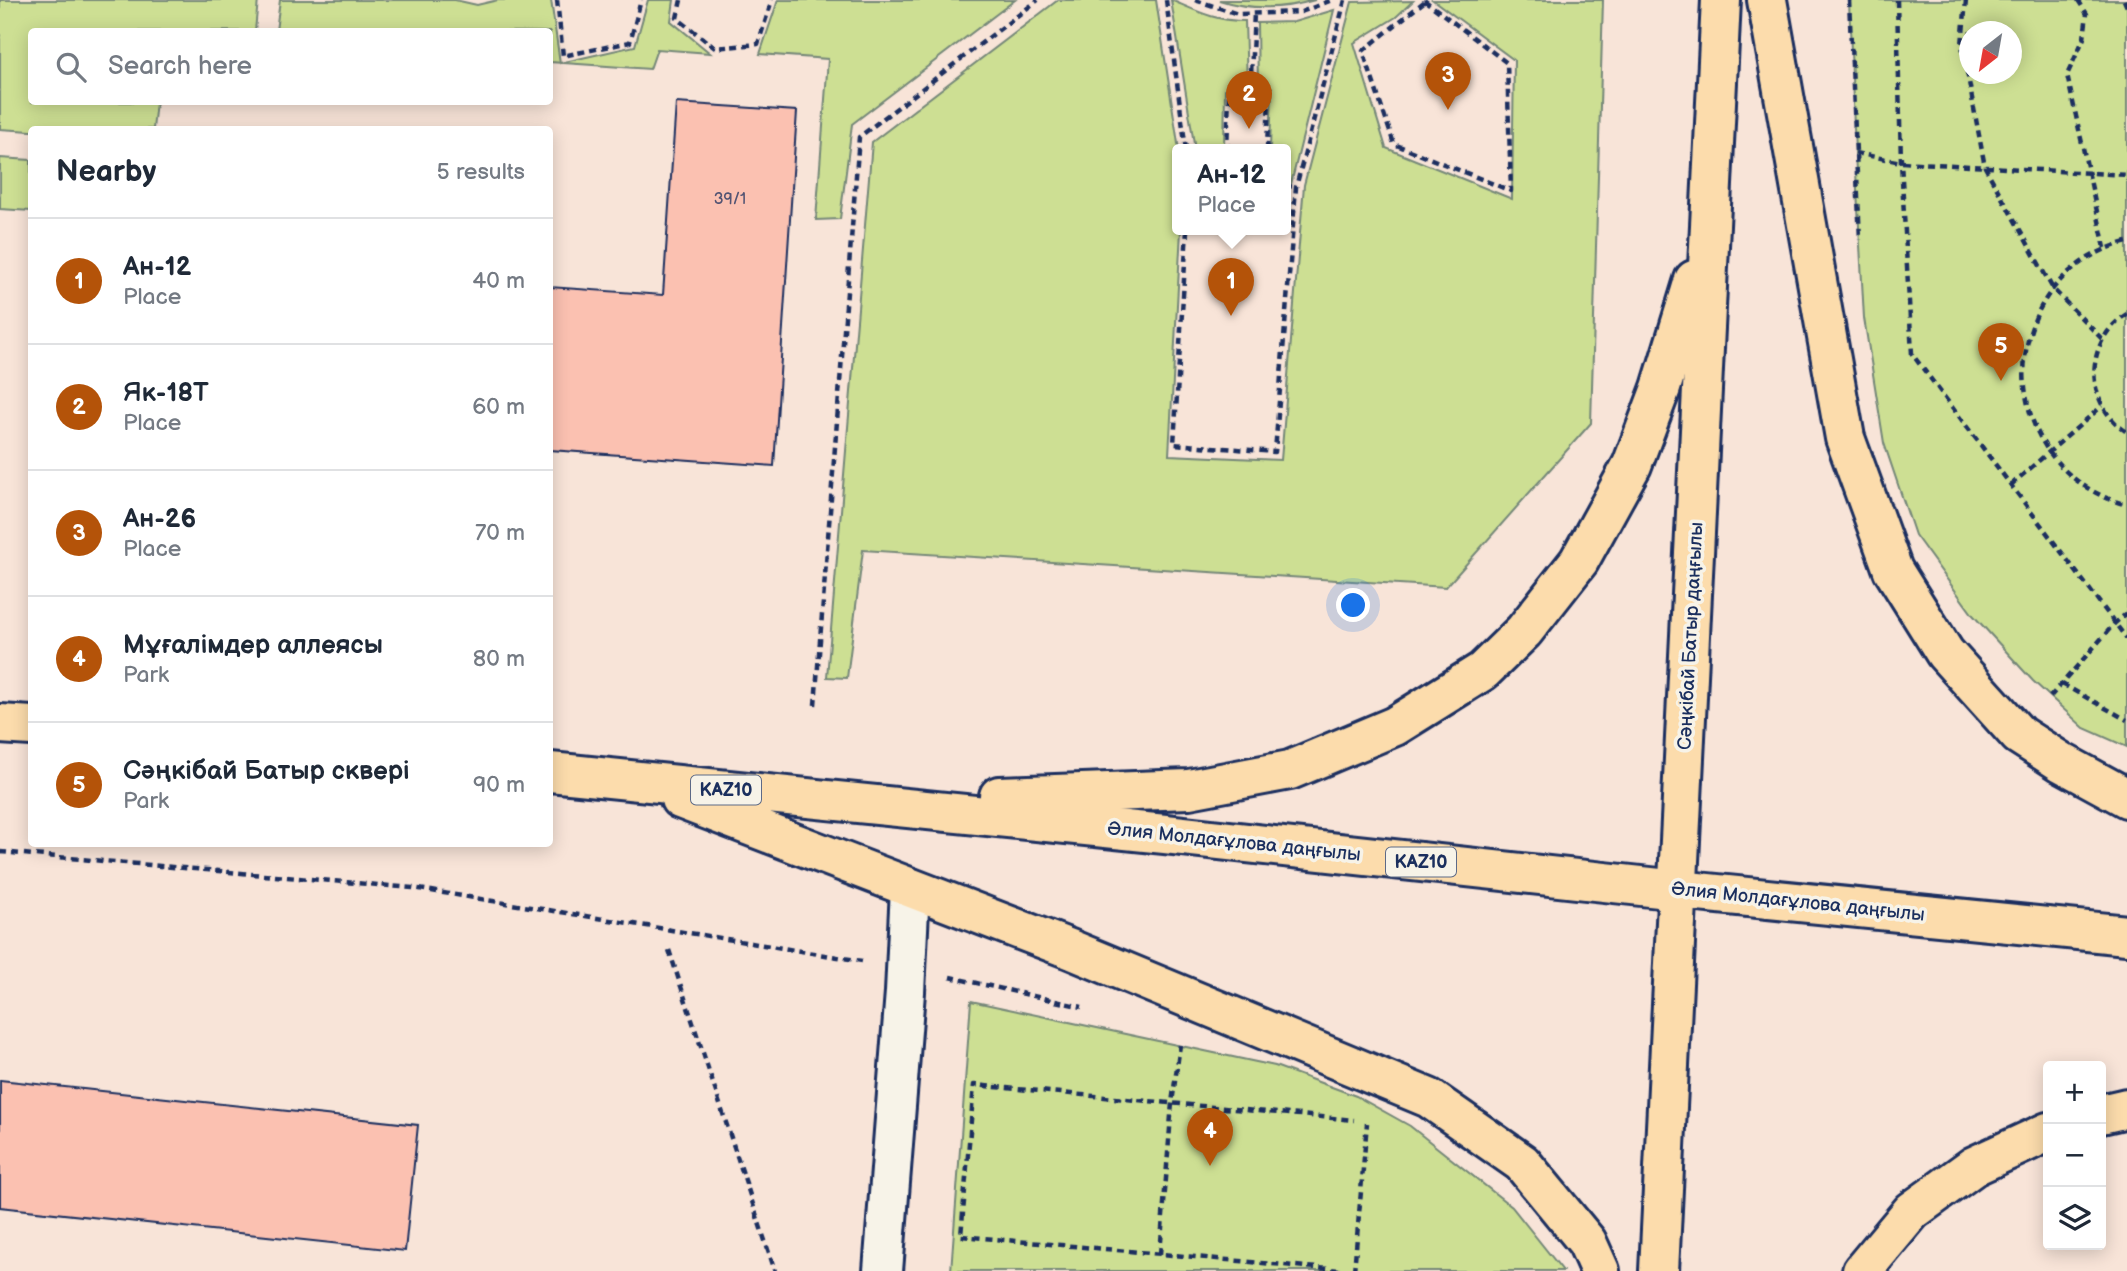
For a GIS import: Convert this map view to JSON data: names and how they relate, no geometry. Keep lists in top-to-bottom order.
{
  "streets": {
    "main road": ["Сәңкібай Батыр даңғылы", "KAZ10", "Әлия Молдағұлова даңғылы"]
  },
  "crossings": [
    ["Сәңкібай Батыр даңғылы", "Әлия Молдағұлова даңғылы"]
  ],
  "house_numbers": ["39/1"],
  "north": "bottom left",
  "page": {
    "search": "Search here",
    "pins": [
      "3",
      "2",
      "1",
      "5",
      "4"
    ],
    "heading": ["Nearby", "5 results"],
    "popup": ["Ан-12", "Place"],
    "list": [
      {
        "mark": "1",
        "name": "Ан-12",
        "note": "Place",
        "value": "40 m"
      },
      {
        "mark": "2",
        "name": "Як-18Т",
        "note": "Place",
        "value": "60 m"
      },
      {
        "mark": "3",
        "name": "Ан-26",
        "note": "Place",
        "value": "70 m"
      },
      {
        "mark": "4",
        "name": "Мұғалімдер аллеясы",
        "note": "Park",
        "value": "80 m"
      },
      {
        "mark": "5",
        "name": "Сәңкібай Батыр сквері",
        "note": "Park",
        "value": "90 m"
      }
    ],
    "map_buttons": ["+", "−"]
  }
}
